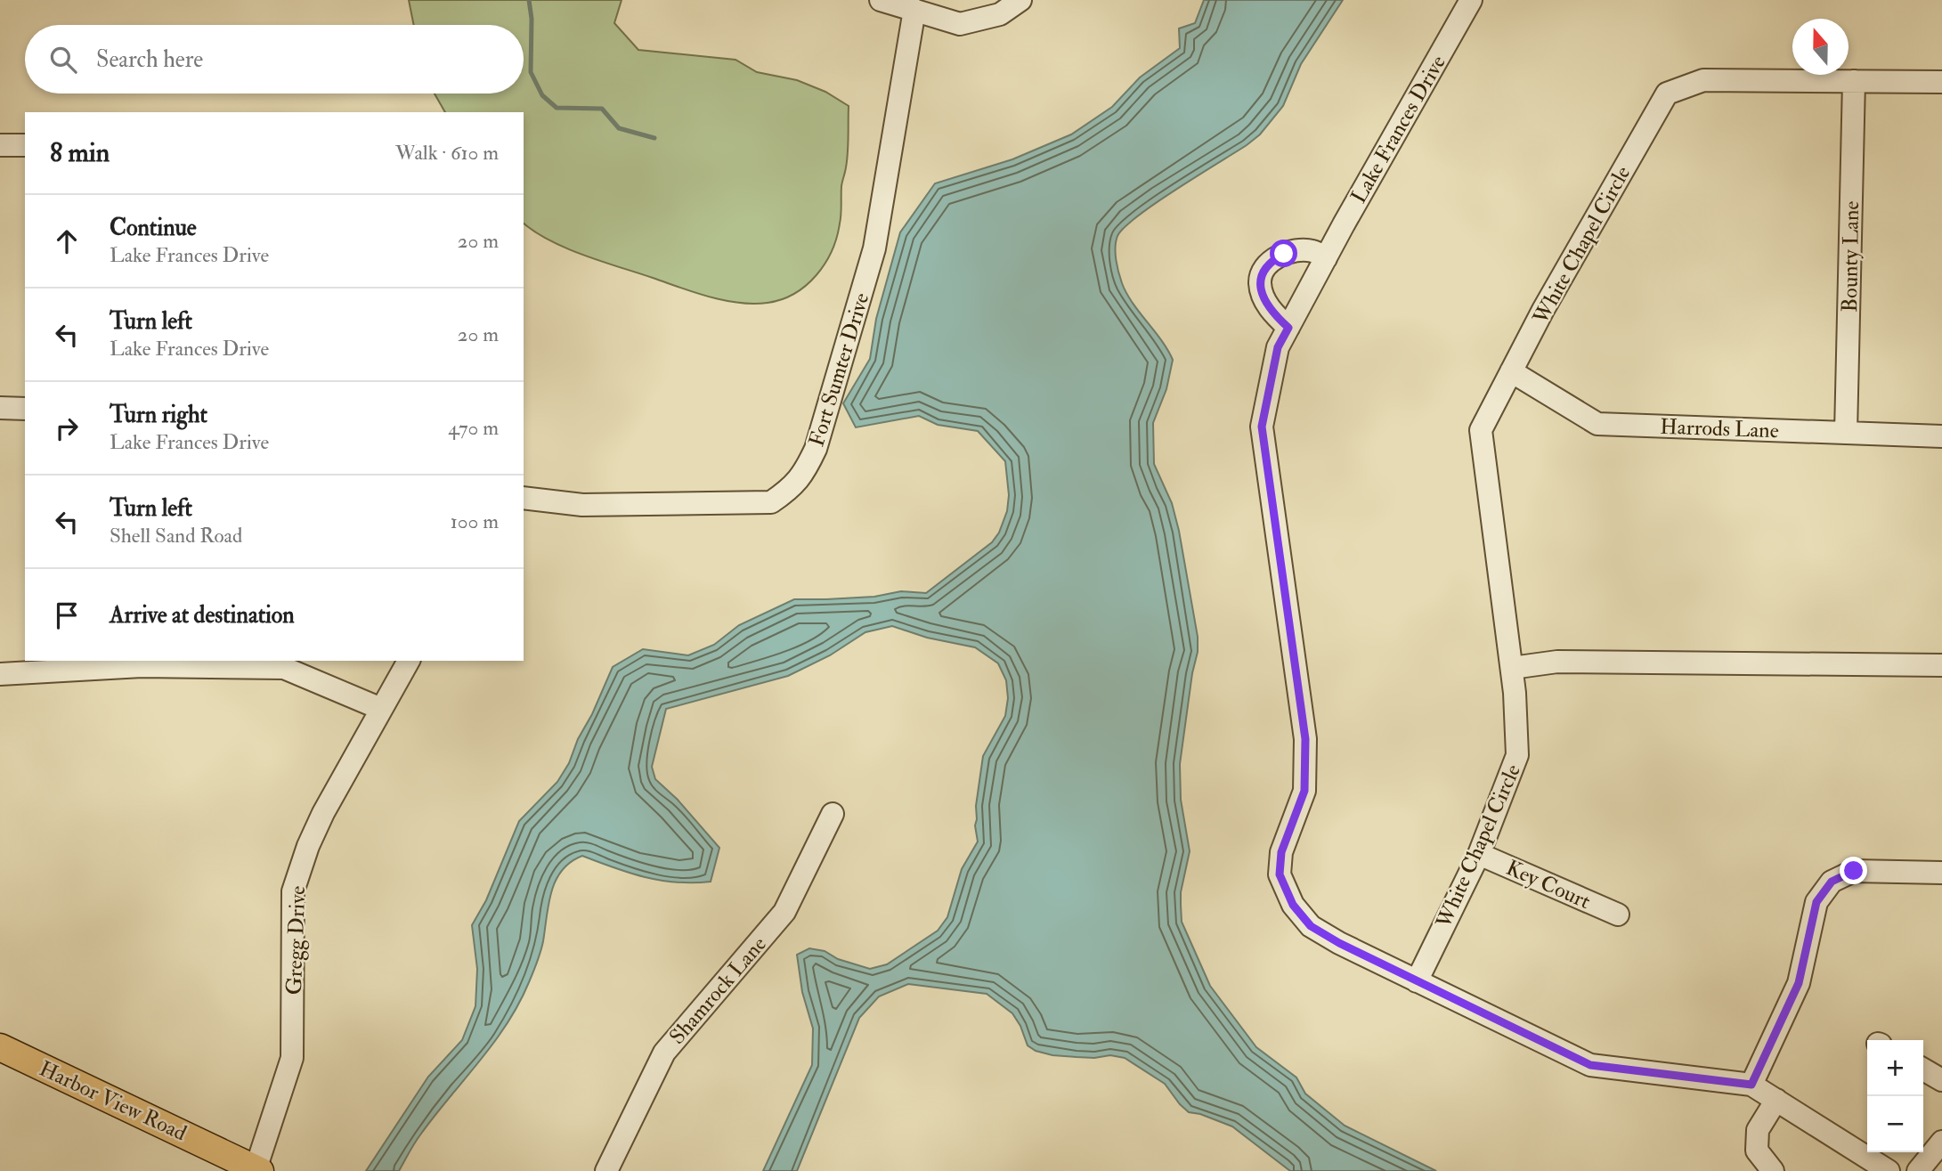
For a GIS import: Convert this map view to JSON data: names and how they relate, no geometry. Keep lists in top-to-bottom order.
{
  "streets": {
    "main road": ["Harbor View Road"],
    "street": [
      "Lake Frances Drive",
      "White Chapel Circle",
      "Bounty Lane",
      "Fort Sumter Drive",
      "Harrods Lane",
      "Key Court",
      "Gregg Drive",
      "Shamrock Lane"
    ]
  },
  "crossings": [
    ["Lake Frances Drive", "White Chapel Circle"],
    ["White Chapel Circle", "Bounty Lane"],
    ["White Chapel Circle", "Harrods Lane"],
    ["White Chapel Circle", "Key Court"],
    ["Bounty Lane", "Harrods Lane"],
    ["Gregg Drive", "Harbor View Road"]
  ],
  "north": "top",
  "page": {
    "search": "Search here",
    "heading": ["8 min", "Walk · 610 m"],
    "list": [
      ["Continue", "Lake Frances Drive", "20 m"],
      ["Turn left", "Lake Frances Drive", "20 m"],
      ["Turn right", "Lake Frances Drive", "470 m"],
      ["Turn left", "Shell Sand Road", "100 m"],
      "Arrive at destination"
    ],
    "map_buttons": ["+", "−"]
  }
}
